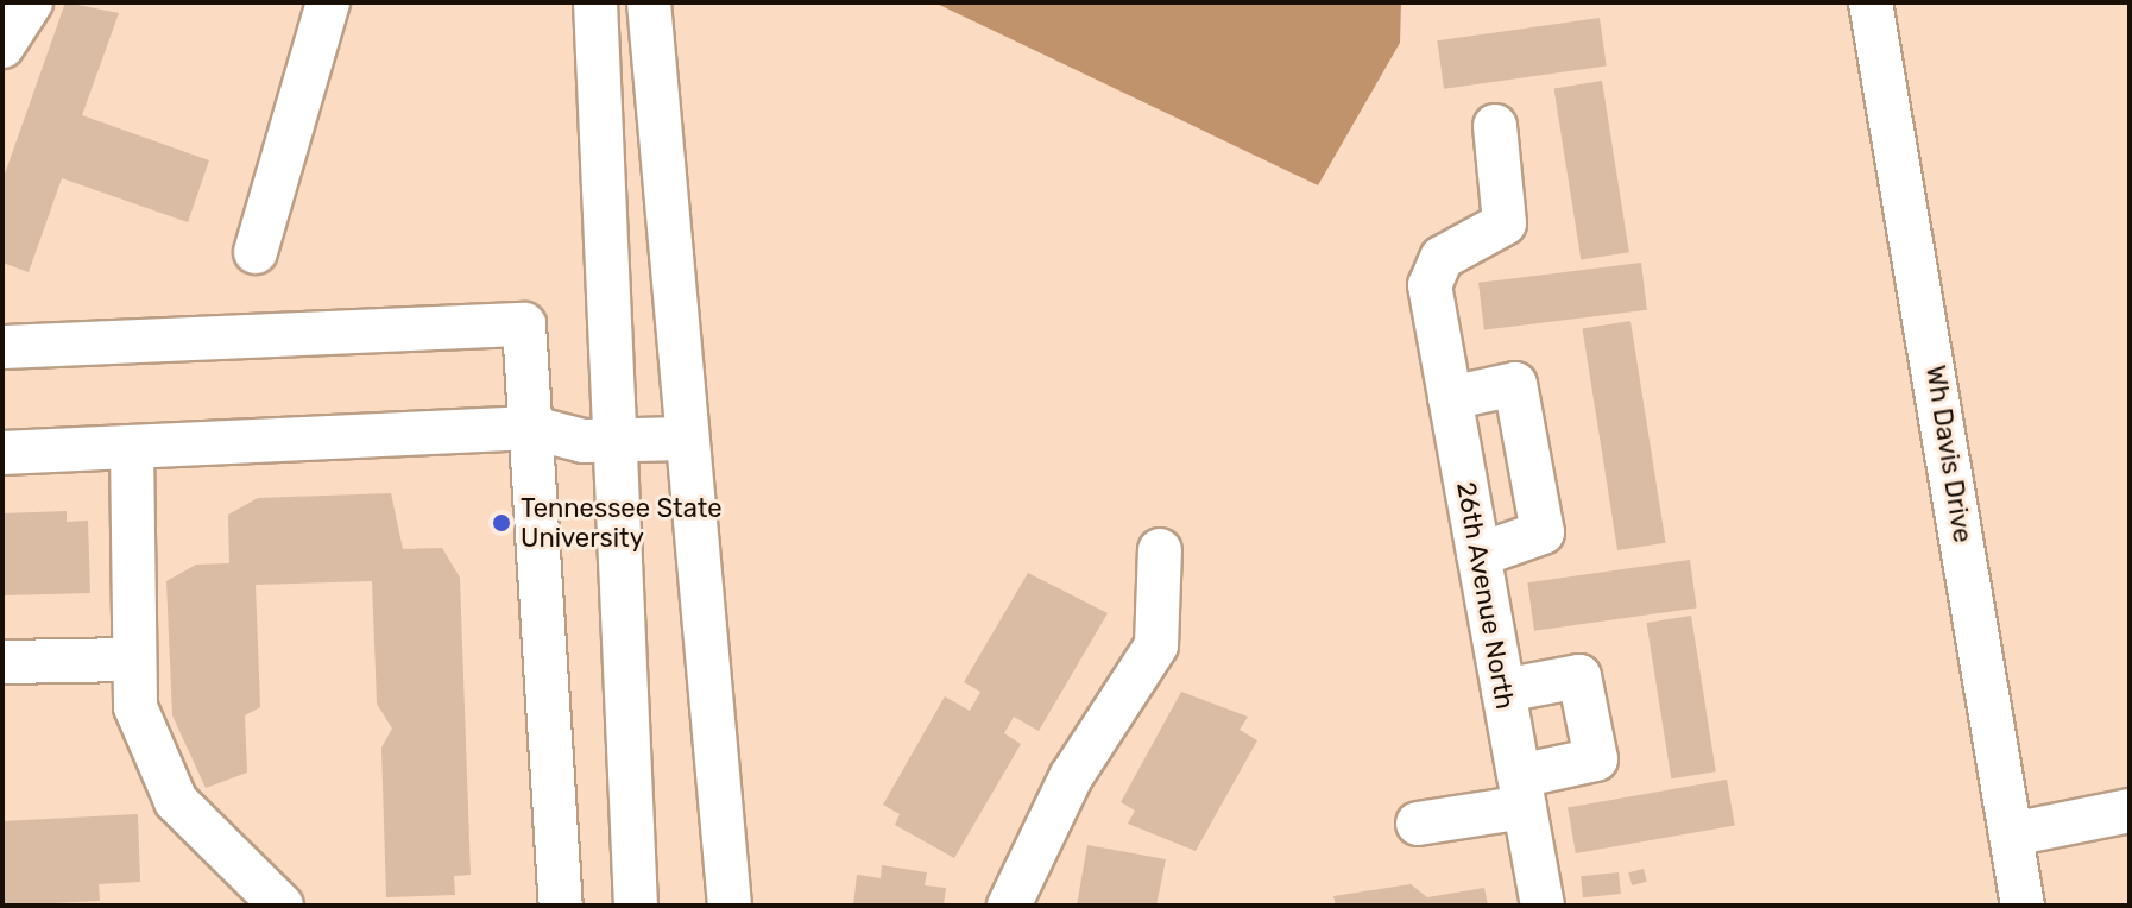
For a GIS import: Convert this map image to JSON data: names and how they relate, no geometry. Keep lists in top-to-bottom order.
{
  "streets": {
    "street": ["Wh Davis Drive", "26th Avenue North"]
  },
  "places": ["Tennessee State University"]
}
